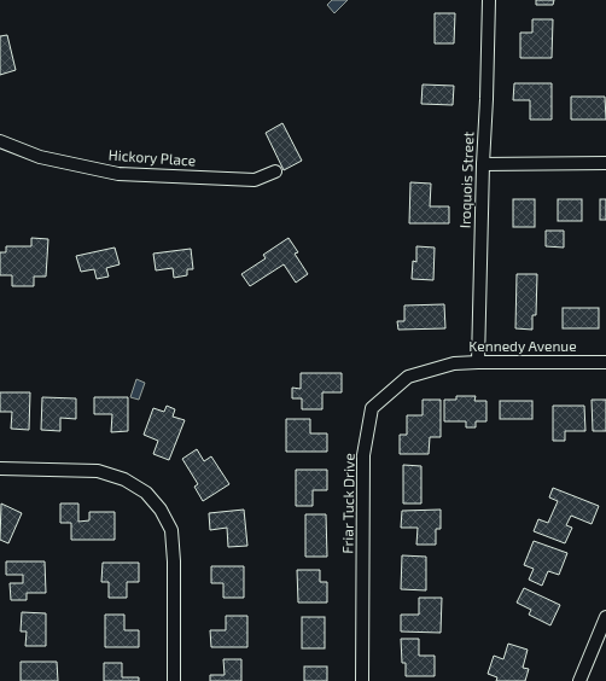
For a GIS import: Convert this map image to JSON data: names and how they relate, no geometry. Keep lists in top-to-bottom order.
{
  "streets": {
    "street": [
      "Hickory Place",
      "Iroquois Street",
      "Kennedy Avenue",
      "Friar Tuck Drive"
    ]
  },
  "crossings": [
    ["Iroquois Street", "Kennedy Avenue"],
    ["Kennedy Avenue", "Friar Tuck Drive"]
  ]
}
